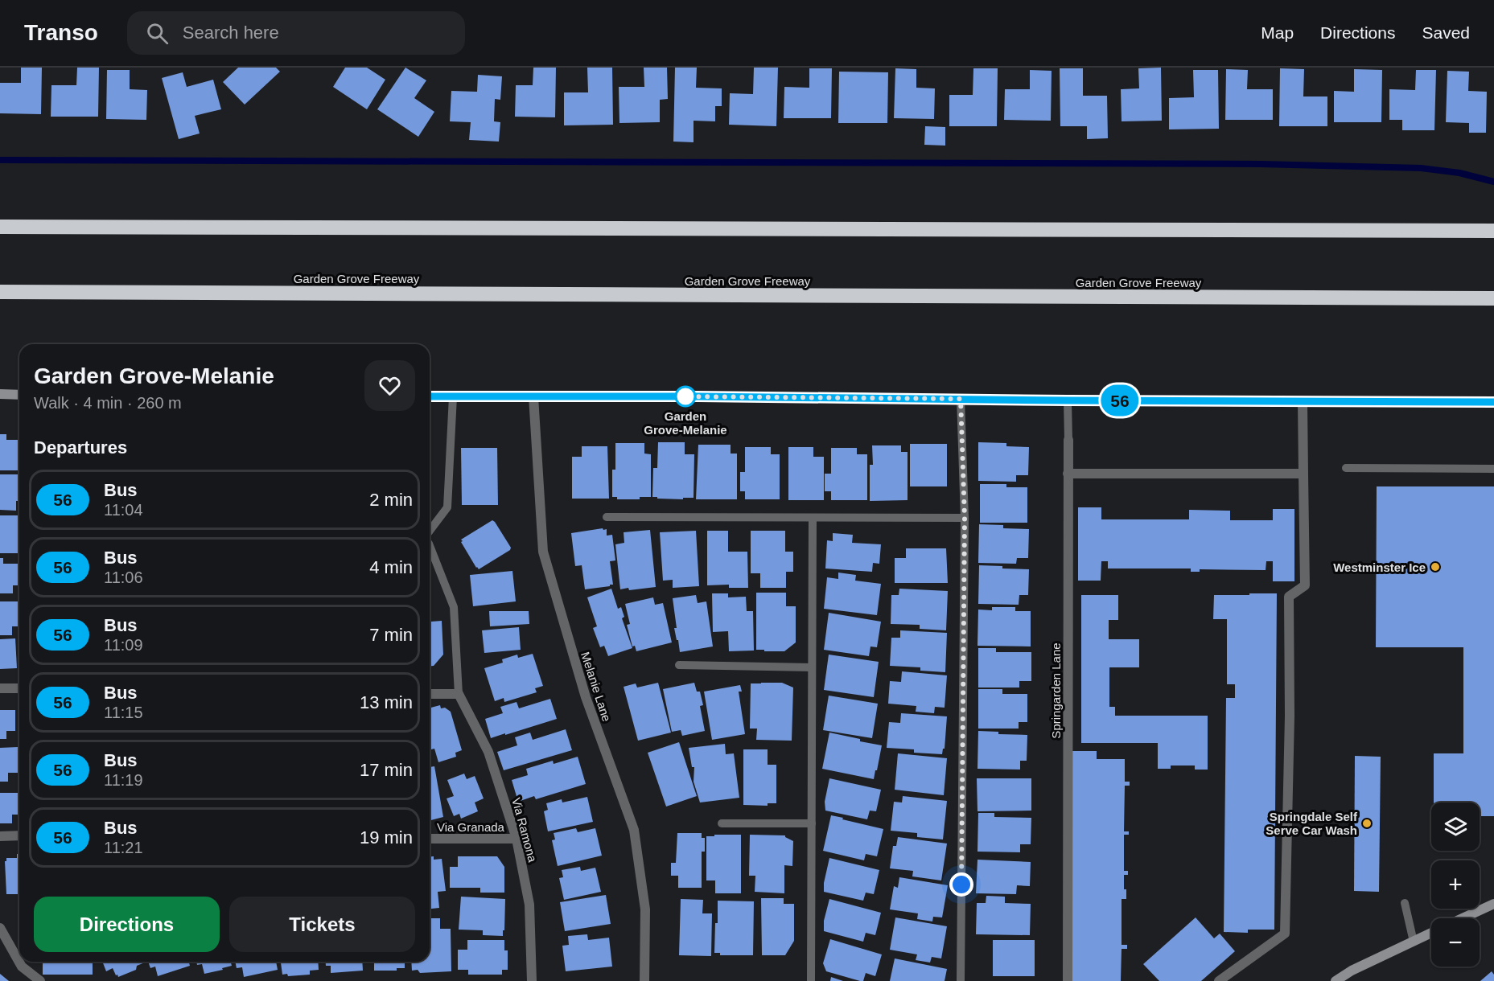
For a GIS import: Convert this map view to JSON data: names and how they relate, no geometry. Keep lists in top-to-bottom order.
{
  "streets": {
    "highway": ["Garden Grove Freeway"],
    "street": [
      "Melanie Lane",
      "Springarden Lane",
      "Via Granada",
      "Via Ramona"
    ]
  },
  "crossings": [
    ["Via Granada", "Via Ramona"]
  ],
  "places": ["Garden Grove-Melanie", "Westminster Ice", "Springdale Self Serve Car Wash"],
  "lines": ["bus line 56"],
  "page": {
    "header": "Transo",
    "search": "Search here",
    "nav": ["Map", "Directions", "Saved"],
    "on_map": "56",
    "heading": [
      ["Garden Grove-Melanie", "Walk · 4 min · 260 m"],
      "Departures"
    ],
    "list": [
      {
        "mark": "56",
        "name": "Bus",
        "note": "11:04",
        "value": "2 min"
      },
      {
        "mark": "56",
        "name": "Bus",
        "note": "11:06",
        "value": "4 min"
      },
      {
        "mark": "56",
        "name": "Bus",
        "note": "11:09",
        "value": "7 min"
      },
      {
        "mark": "56",
        "name": "Bus",
        "note": "11:15",
        "value": "13 min"
      },
      {
        "mark": "56",
        "name": "Bus",
        "note": "11:19",
        "value": "17 min"
      },
      {
        "mark": "56",
        "name": "Bus",
        "note": "11:21",
        "value": "19 min"
      }
    ],
    "map_buttons": ["+", "−"],
    "buttons": ["Directions", "Tickets"]
  }
}
